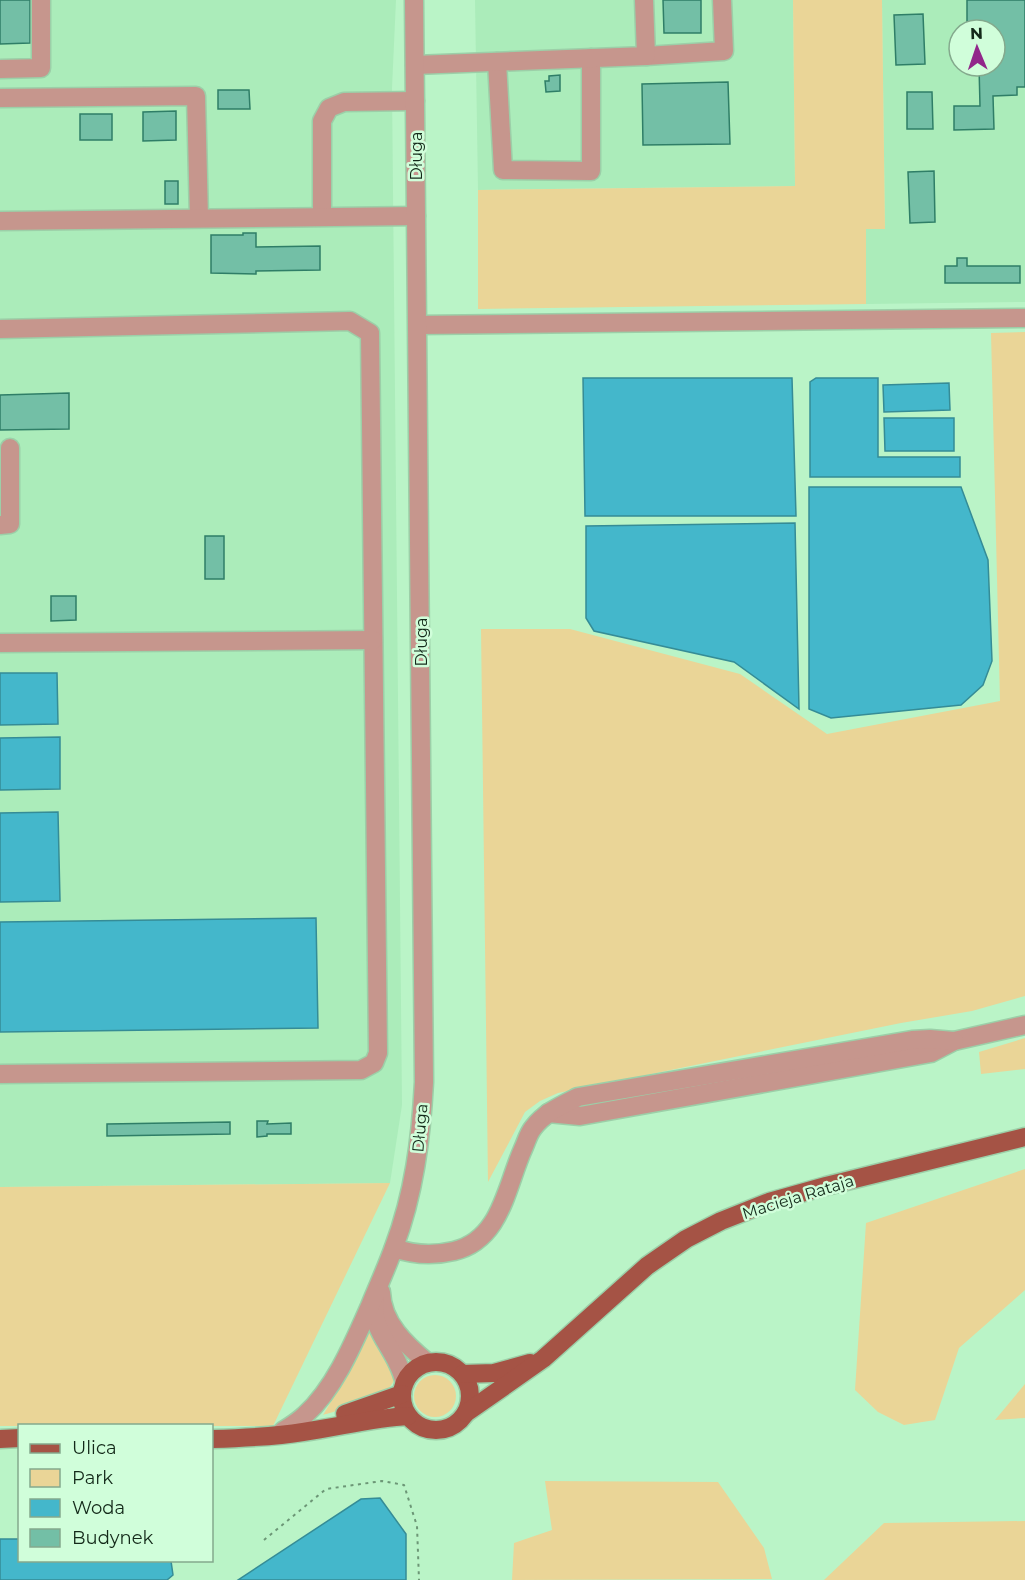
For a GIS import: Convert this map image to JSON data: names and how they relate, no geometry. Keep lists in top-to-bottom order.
{
  "streets": {
    "main road": ["Długa", "Macieja Rataja"]
  },
  "crossings": [
    ["Długa", "Macieja Rataja"]
  ],
  "legend": [
    "Ulica",
    "Park",
    "Woda",
    "Budynek"
  ],
  "north": "top"
}
